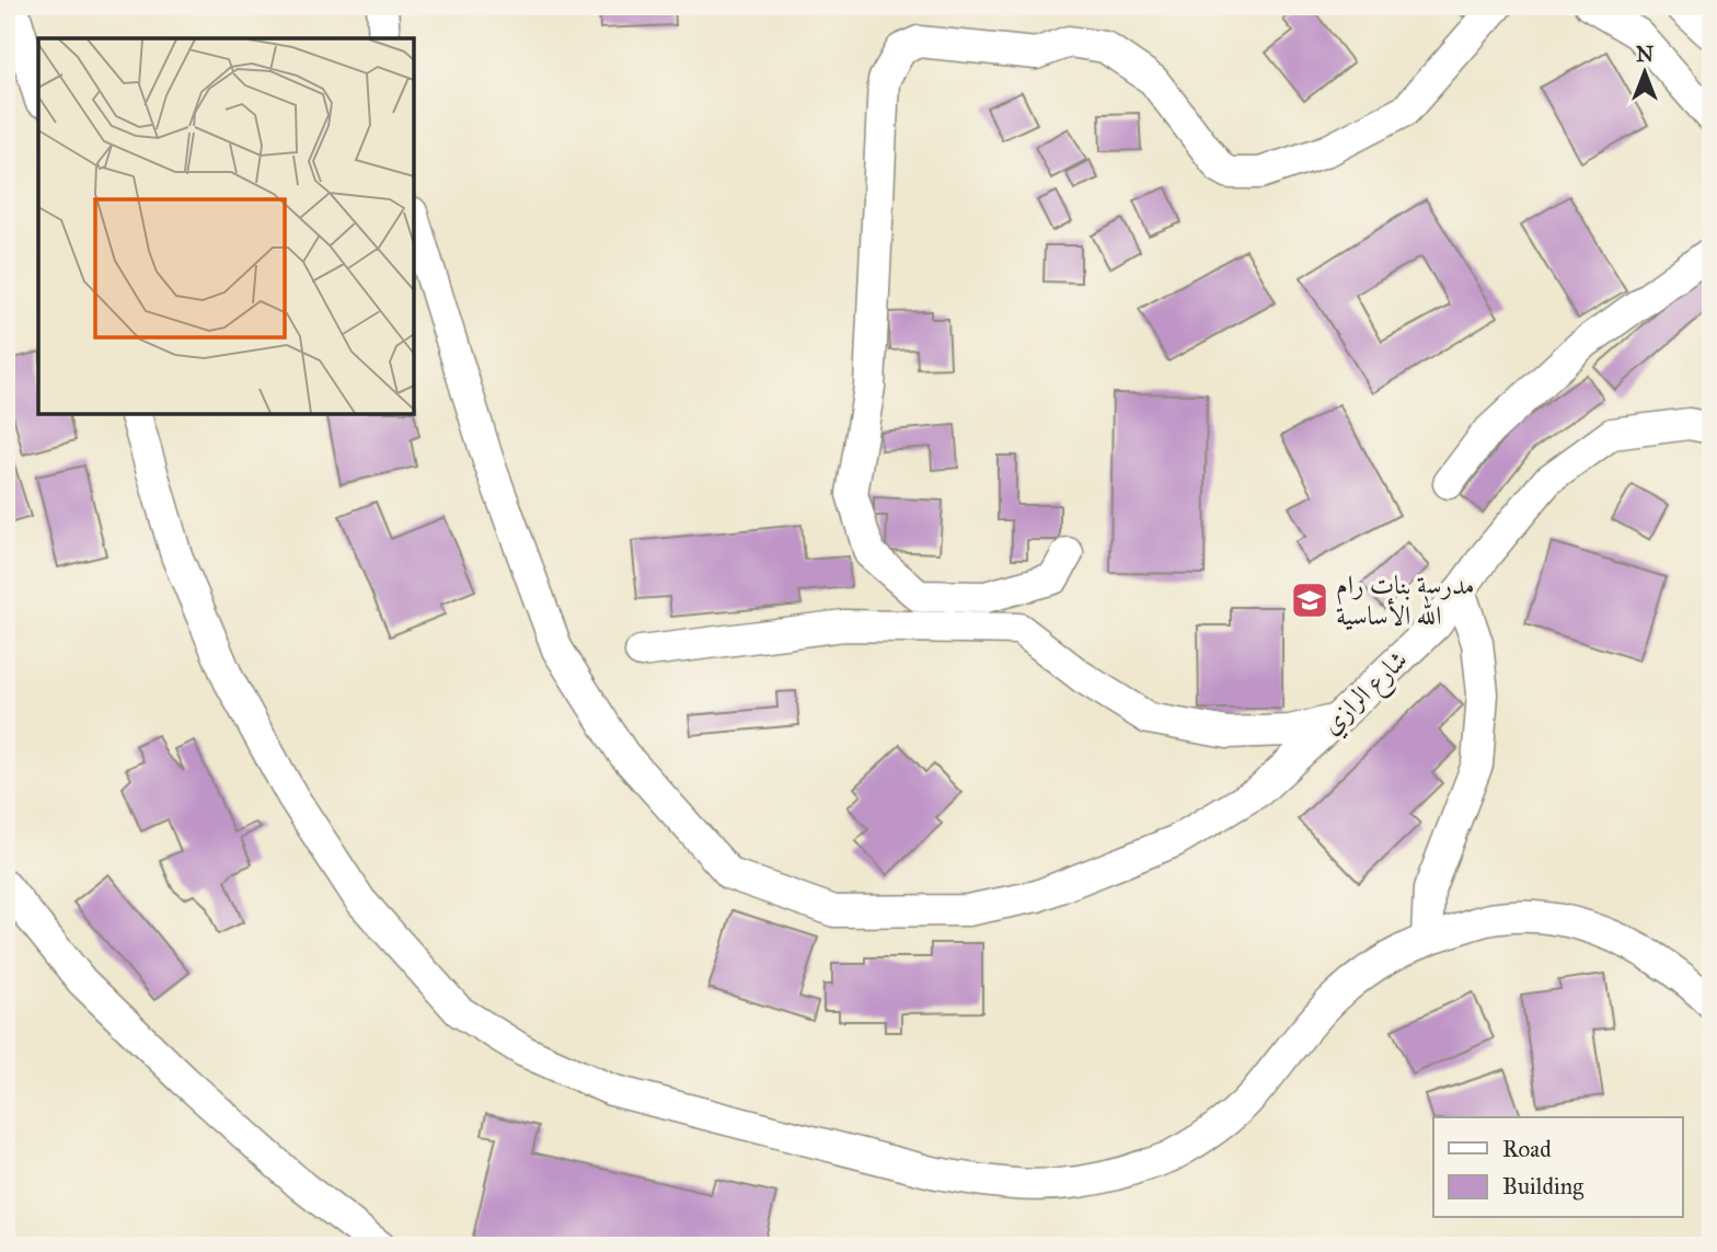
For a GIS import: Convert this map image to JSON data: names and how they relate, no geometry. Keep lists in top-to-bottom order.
{
  "streets": {
    "street": ["شارع الرازي"]
  },
  "places": {
    "school or university": ["مدرسة بنات رام الله الأساسية"]
  },
  "legend": ["Road", "Building"],
  "north": "top"
}
